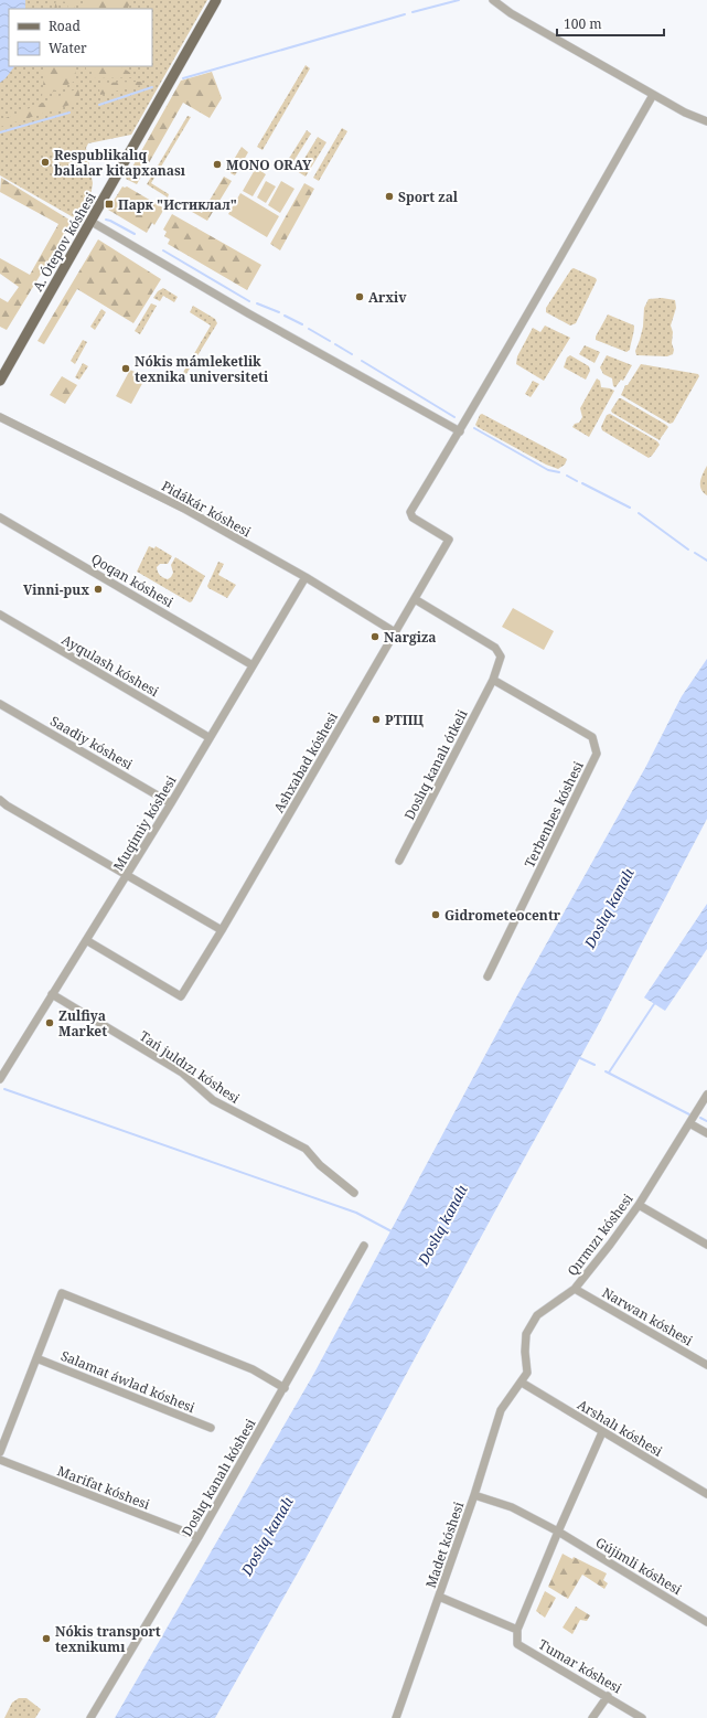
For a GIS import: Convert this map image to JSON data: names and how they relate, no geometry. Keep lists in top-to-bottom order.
{
  "streets": {
    "main road": ["A. Ótepov kóshesi"],
    "street": [
      "Pidákár kóshesi",
      "Qoqan kóshesi",
      "Ayqulash kóshesi",
      "Saadiy kóshesi",
      "Ashxabad kóshesi",
      "Doslıq kanalı ótkeli",
      "Terbenbes kóshesi",
      "Muqimiy kóshesi",
      "Tań juldızı kóshesi",
      "Qırmızı kóshesi",
      "Narwan kóshesi",
      "Salamat áwlad kóshesi",
      "Arshalı kóshesi",
      "Doslıq kanalı kóshesi",
      "Marifat kóshesi",
      "Madet kóshesi",
      "Gújimli kóshesi",
      "Tumar kóshesi"
    ]
  },
  "crossings": [
    ["Pidákár kóshesi", "Ashxabad kóshesi"],
    ["Pidákár kóshesi", "Muqimiy kóshesi"],
    ["Qoqan kóshesi", "Muqimiy kóshesi"],
    ["Ayqulash kóshesi", "Muqimiy kóshesi"],
    ["Saadiy kóshesi", "Muqimiy kóshesi"],
    ["Ashxabad kóshesi", "Muqimiy kóshesi"],
    ["Doslıq kanalı ótkeli", "Terbenbes kóshesi"],
    ["Muqimiy kóshesi", "Tań juldızı kóshesi"],
    ["Qırmızı kóshesi", "Narwan kóshesi"],
    ["Qırmızı kóshesi", "Arshalı kóshesi"],
    ["Qırmızı kóshesi", "Madet kóshesi"],
    ["Arshalı kóshesi", "Madet kóshesi"],
    ["Doslıq kanalı kóshesi", "Marifat kóshesi"],
    ["Madet kóshesi", "Gújimli kóshesi"]
  ],
  "water": ["Doslıq kanalı"],
  "places": {
    "other": [
      "Respublikalıq balalar kitapxanası",
      "MONO ORAY",
      "Sport zal",
      "Arxiv",
      "Nókis mámleketlik texnika universiteti",
      "Vinni-pux",
      "Nargiza",
      "РТПЦ",
      "Gidrometeocentr",
      "Zulfiya Market",
      "Nókis transport texnikumı"
    ],
    "transit": ["Парк \"Истиклал\""]
  },
  "legend": ["Road", "Water"],
  "scale_bar": "100 m"
}
